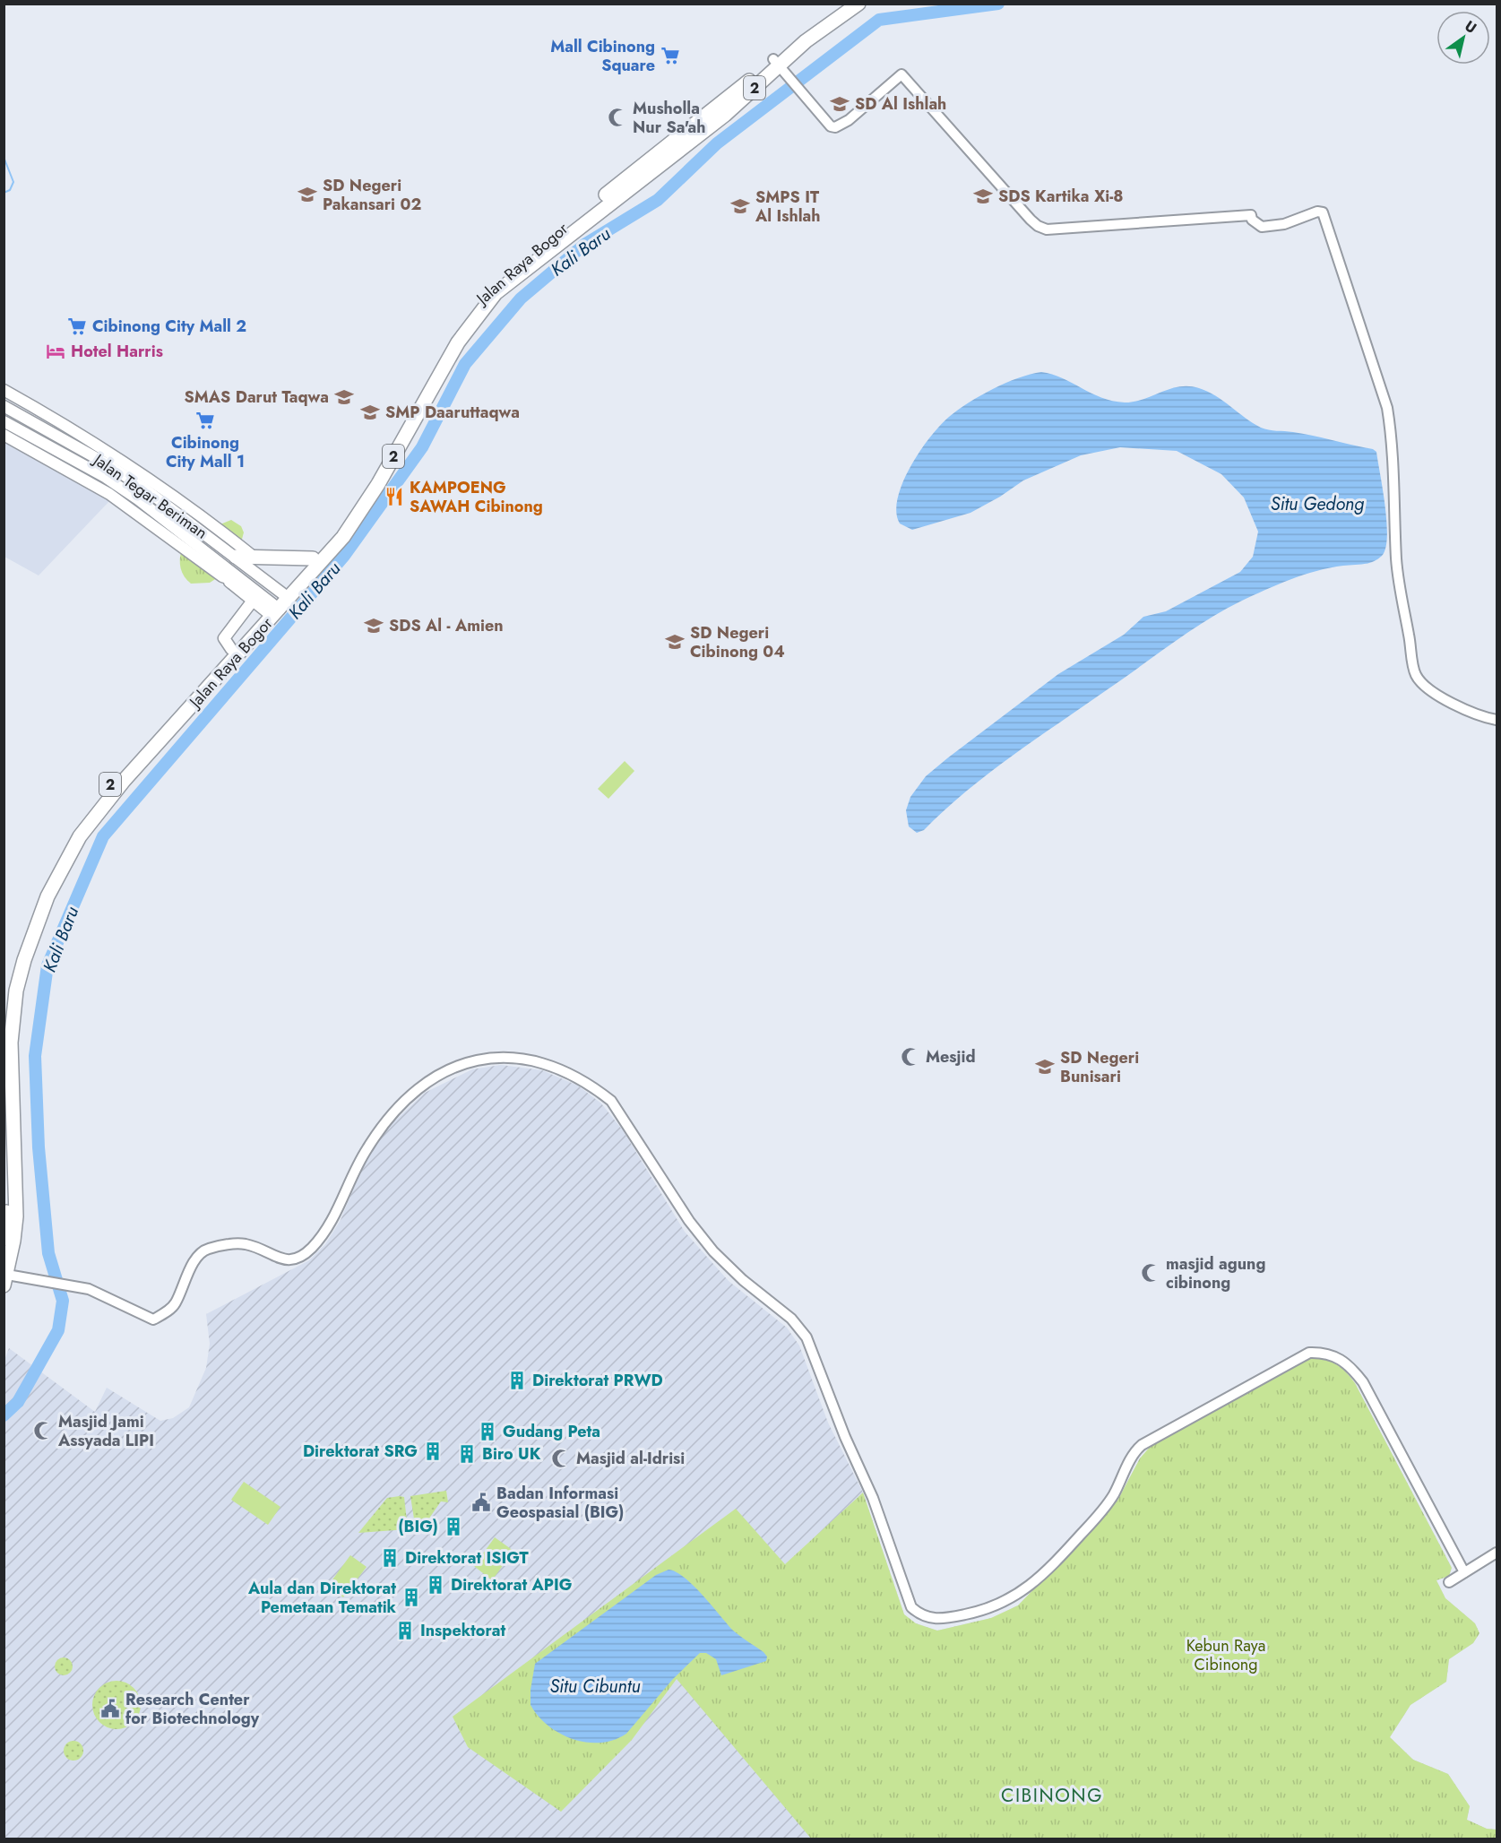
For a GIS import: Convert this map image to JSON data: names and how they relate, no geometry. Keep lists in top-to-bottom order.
{
  "streets": {
    "highway": ["2", "Jalan Raya Bogor"],
    "main road": ["Jalan Tegar Beriman"]
  },
  "crossings": [
    ["Jalan Raya Bogor", "Jalan Tegar Beriman"]
  ],
  "districts": ["CIBINONG"],
  "water": ["Kali Baru", "Situ Gedong", "Situ Cibuntu"],
  "parks": ["Kebun Raya Cibinong"],
  "places": {
    "supermarket": ["Mall Cibinong Square", "Cibinong City Mall 2", "Cibinong City Mall 1"],
    "school or university": [
      "SD Al Ishlah",
      "SD Negeri Pakansari 02",
      "SDS Kartika Xi-8",
      "SMPS IT Al Ishlah",
      "SMAS Darut Taqwa",
      "SMP Daaruttaqwa",
      "SDS Al - Amien",
      "SD Negeri Cibinong 04",
      "SD Negeri Bunisari"
    ],
    "mosque": [
      "Musholla Nur Sa'ah",
      "Mesjid",
      "masjid agung cibinong",
      "Masjid Jami Assyada LIPI",
      "Masjid al-Idrisi"
    ],
    "hotel": ["Hotel Harris"],
    "restaurant": ["KAMPOENG SAWAH Cibinong"],
    "building": [
      "Direktorat PRWD",
      "Gudang Peta",
      "Direktorat SRG",
      "Biro UK",
      "(BIG)",
      "Direktorat ISIGT",
      "Direktorat APIG",
      "Aula dan Direktorat Pemetaan Tematik",
      "Inspektorat"
    ],
    "public building": ["Badan Informasi Geospasial (BIG)", "Research Center for Biotechnology"]
  },
  "north": "top right"
}
